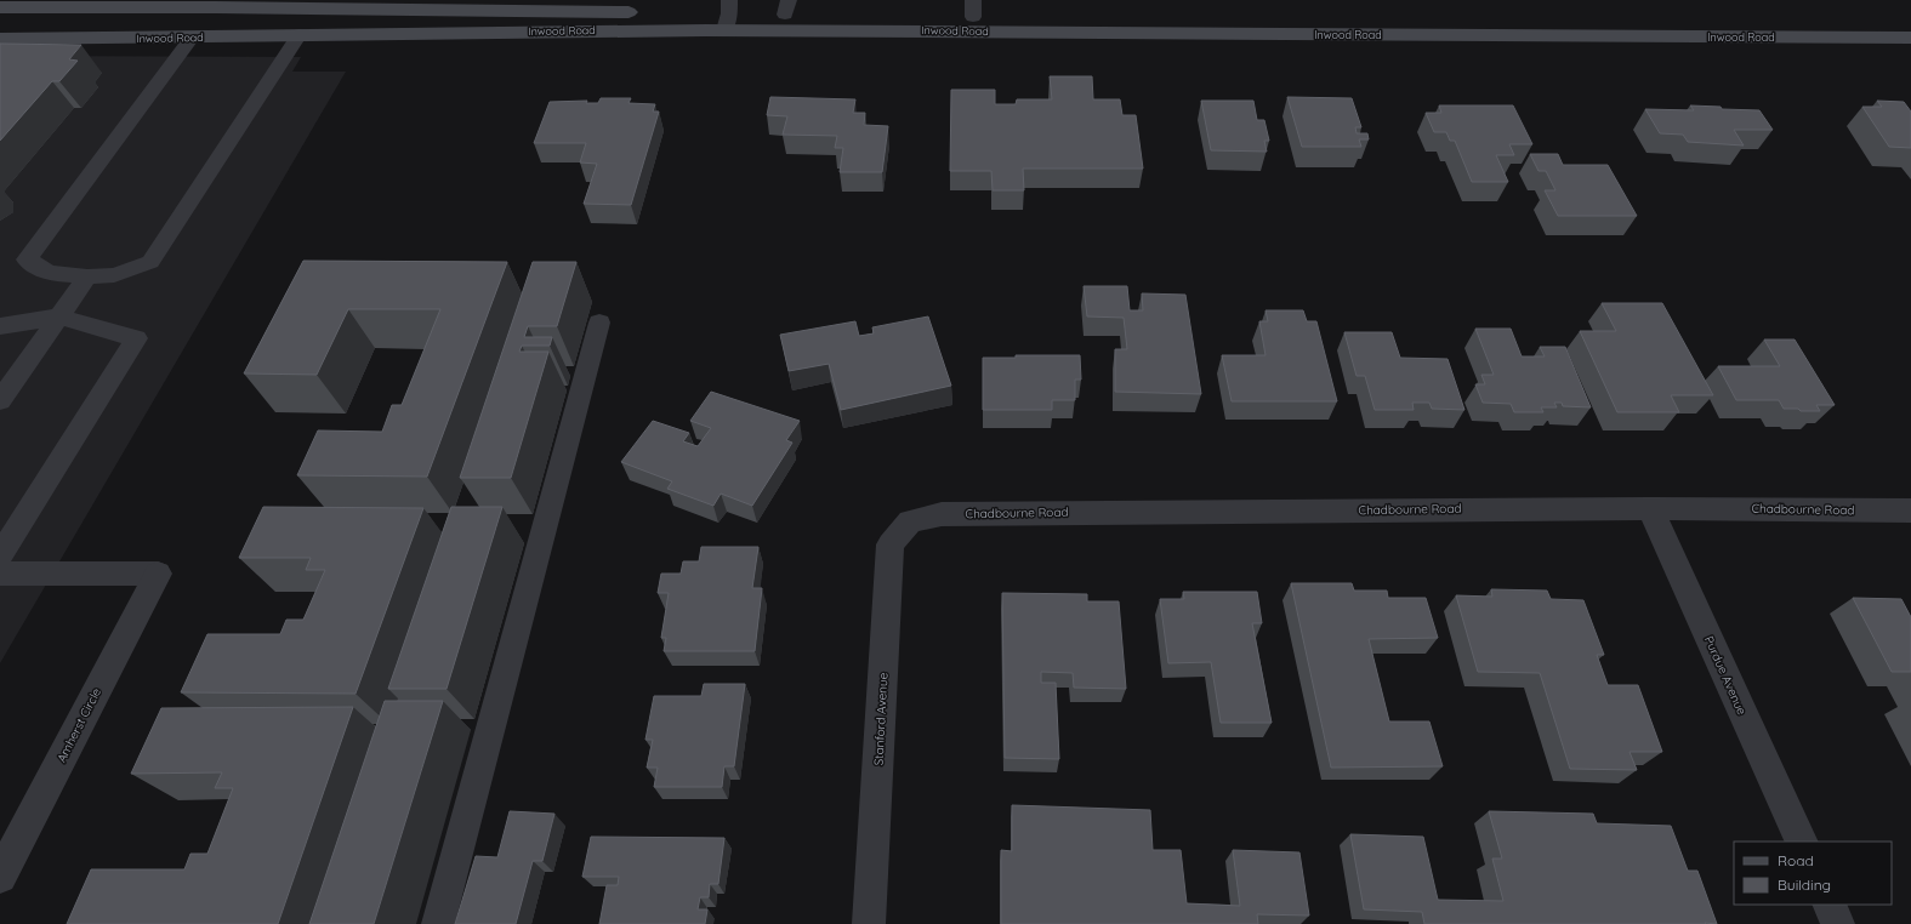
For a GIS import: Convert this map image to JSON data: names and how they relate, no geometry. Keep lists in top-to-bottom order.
{
  "streets": {
    "main road": ["Inwood Road"],
    "street": [
      "Chadbourne Road",
      "Purdue Avenue",
      "Stanford Avenue",
      "Amherst Circle"
    ]
  },
  "crossings": [
    ["Chadbourne Road", "Purdue Avenue"],
    ["Chadbourne Road", "Stanford Avenue"]
  ],
  "legend": ["Road", "Building"]
}
